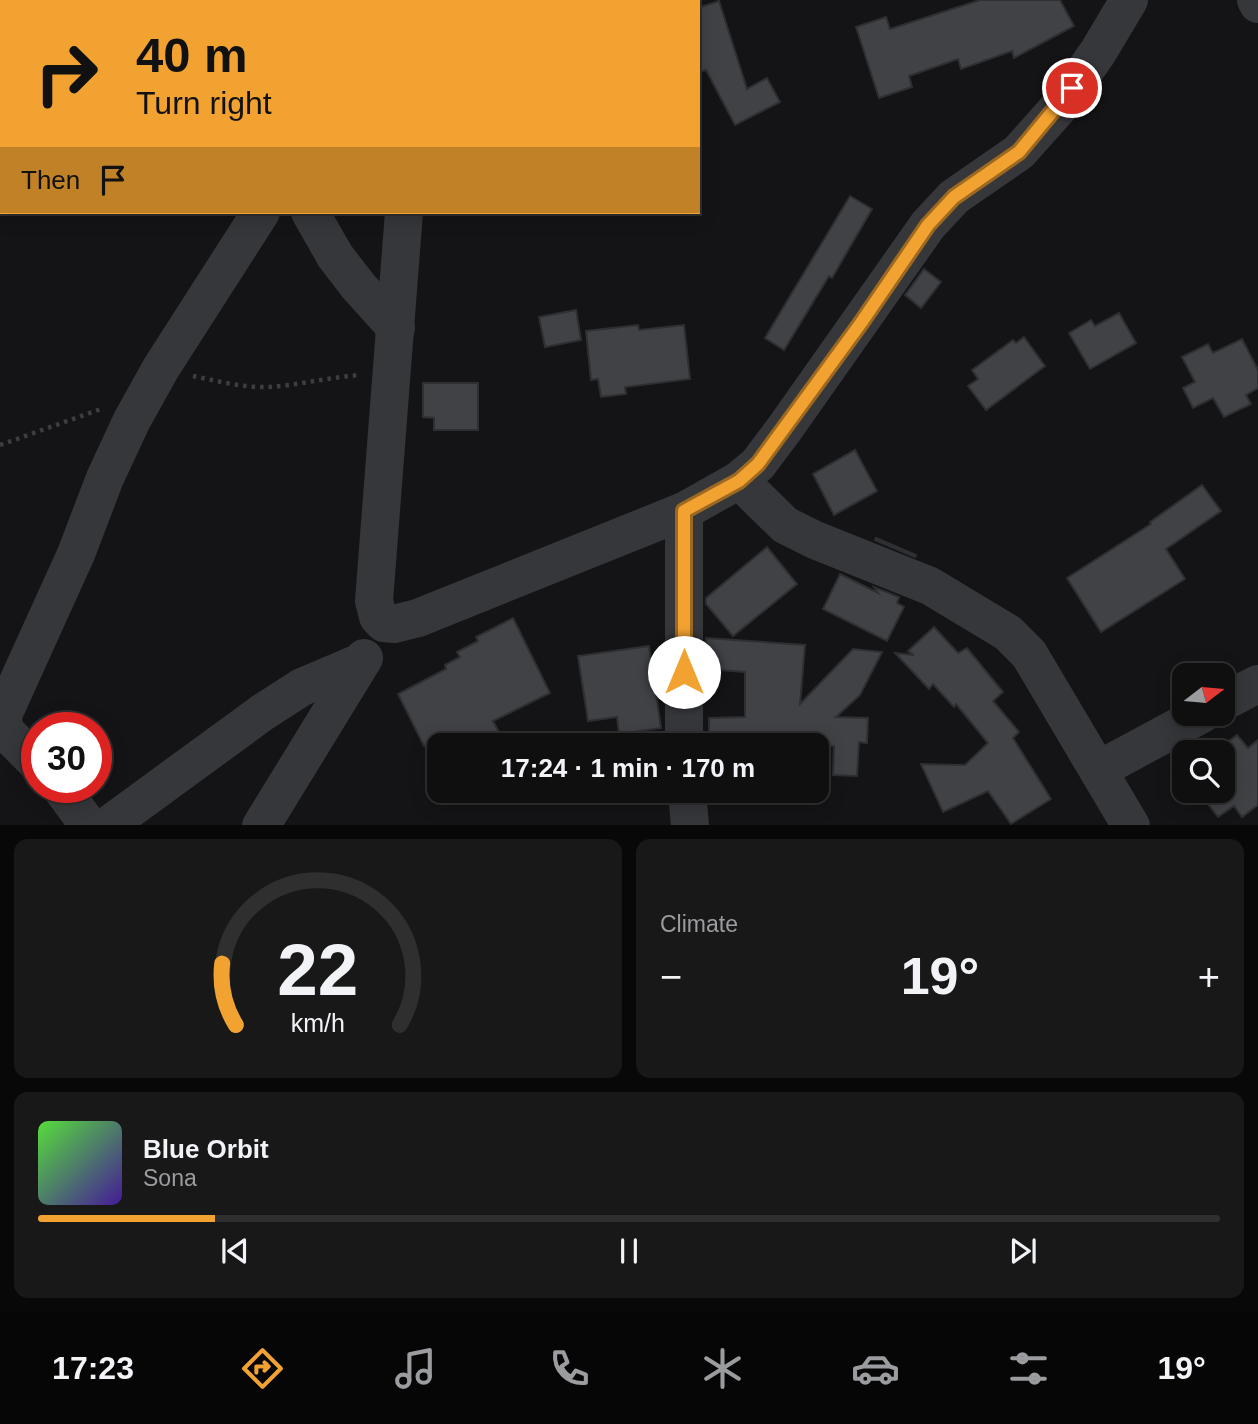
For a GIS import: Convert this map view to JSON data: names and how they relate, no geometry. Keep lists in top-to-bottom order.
{
  "north": "right",
  "page": {
    "turn": ["40 m", "Turn right"],
    "then": "Then",
    "limit": "30",
    "trip": "17:24 · 1 min · 170 m",
    "tile": "Climate",
    "heat": ["−", "19°", "+"],
    "song": ["Blue Orbit", "Sona"],
    "tabs": ["17:23", "19°"],
    "gauge": ["22", "km/h"]
  }
}
